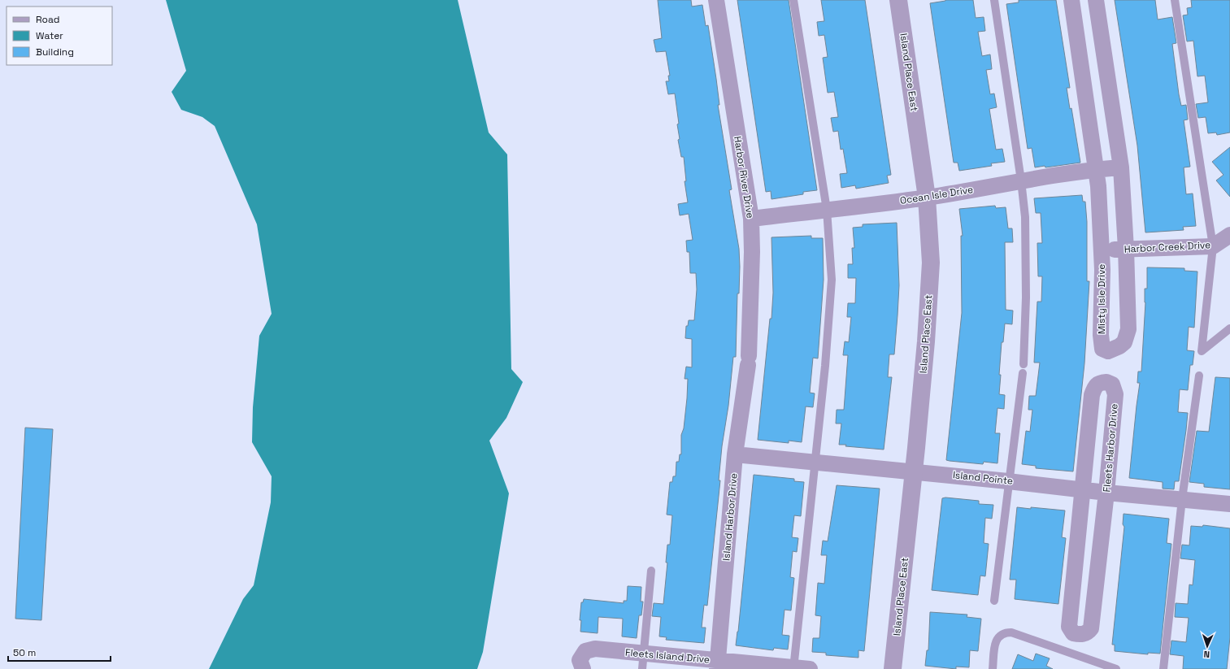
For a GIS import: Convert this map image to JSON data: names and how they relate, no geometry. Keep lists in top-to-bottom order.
{
  "streets": {
    "street": [
      "Island Place East",
      "Harbor River Drive",
      "Ocean Isle Drive",
      "Harbor Creek Drive",
      "Misty Isle Drive",
      "Fleets Harbor Drive",
      "Island Pointe",
      "Island Harbor Drive",
      "Fleets Island Drive"
    ]
  },
  "crossings": [
    ["Island Place East", "Ocean Isle Drive"],
    ["Island Place East", "Island Pointe"],
    ["Harbor River Drive", "Ocean Isle Drive"],
    ["Harbor River Drive", "Island Harbor Drive"],
    ["Ocean Isle Drive", "Misty Isle Drive"],
    ["Harbor Creek Drive", "Misty Isle Drive"],
    ["Fleets Harbor Drive", "Island Pointe"],
    ["Island Pointe", "Island Harbor Drive"],
    ["Island Harbor Drive", "Fleets Island Drive"]
  ],
  "legend": ["Road", "Water", "Building"],
  "scale_bar": "50 m",
  "north": "bottom"
}
